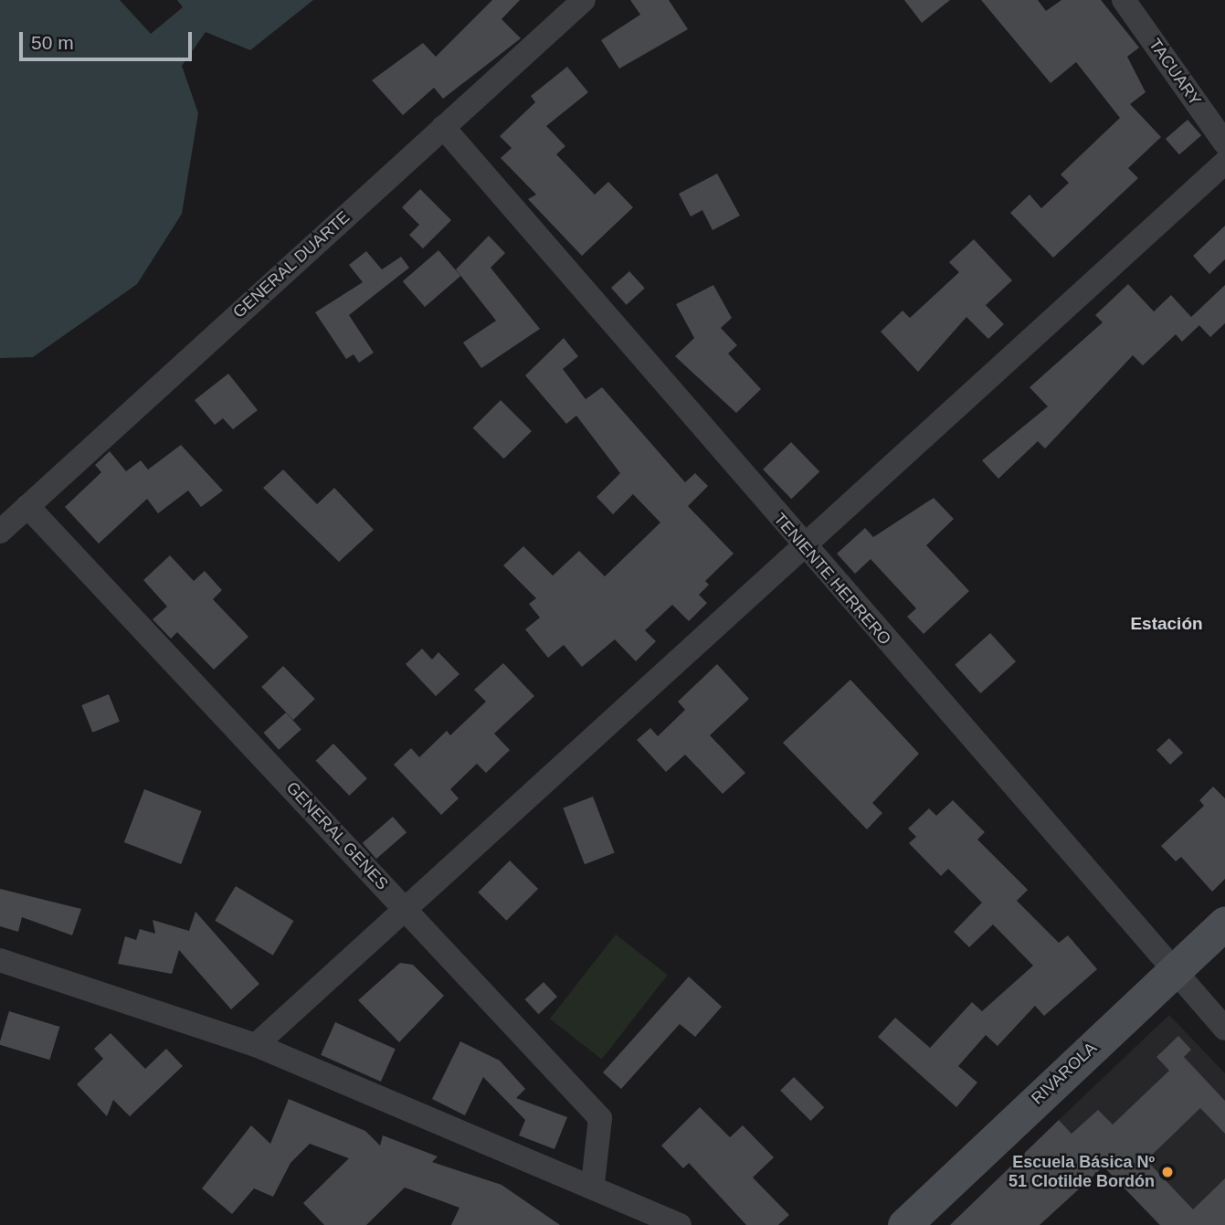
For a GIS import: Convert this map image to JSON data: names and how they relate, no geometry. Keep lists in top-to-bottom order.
{
  "streets": {
    "street": [
      "TACUARY",
      "GENERAL DUARTE",
      "TENIENTE HERRERO",
      "GENERAL GENES",
      "RIVAROLA"
    ]
  },
  "crossings": [
    ["GENERAL DUARTE", "TENIENTE HERRERO"],
    ["GENERAL DUARTE", "GENERAL GENES"],
    ["TENIENTE HERRERO", "RIVAROLA"]
  ],
  "districts": ["Estación"],
  "places": ["Escuela Básica Nº 51 Clotilde Bordón"],
  "scale_bar": "50 m"
}
